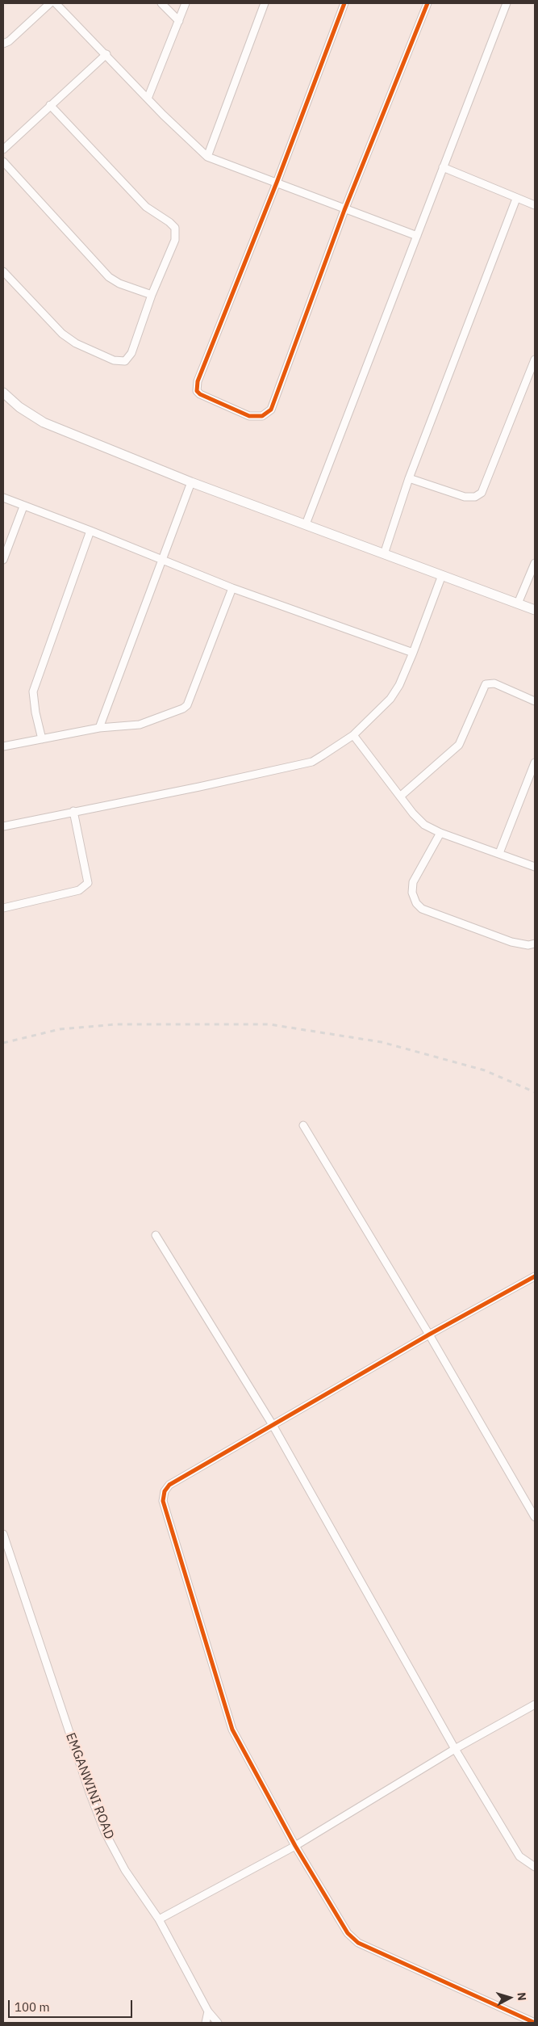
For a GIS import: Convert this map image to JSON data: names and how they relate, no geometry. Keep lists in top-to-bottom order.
{
  "streets": {
    "street": ["EMGANWINI ROAD"]
  },
  "scale_bar": "100 m",
  "north": "right"
}
